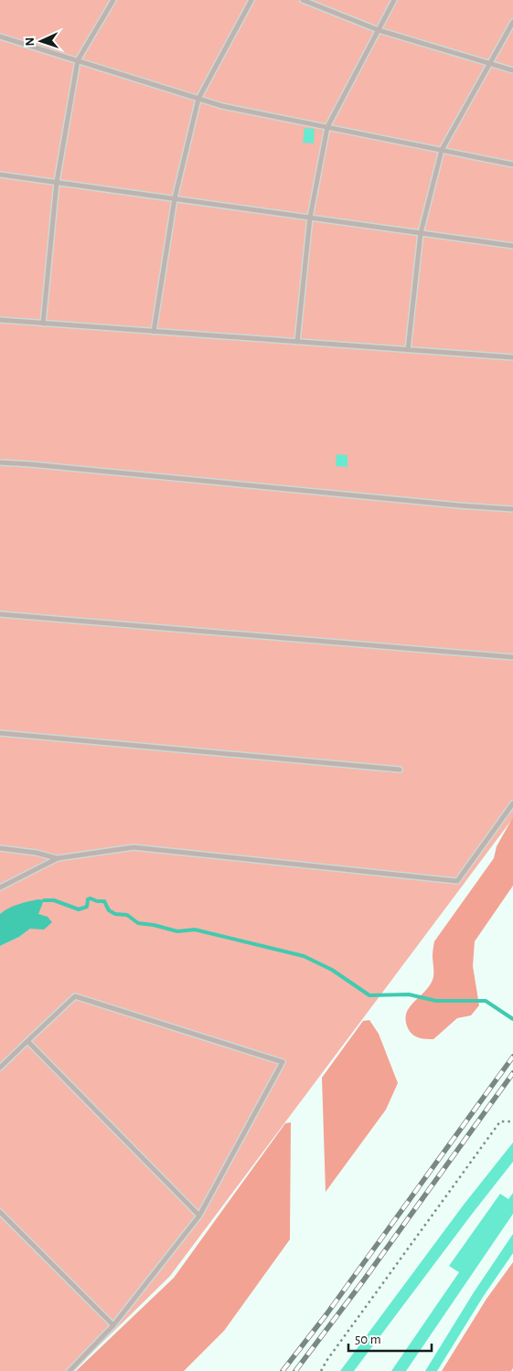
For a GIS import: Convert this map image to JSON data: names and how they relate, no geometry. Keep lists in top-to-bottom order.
{
  "scale_bar": "50 m",
  "north": "left"
}
